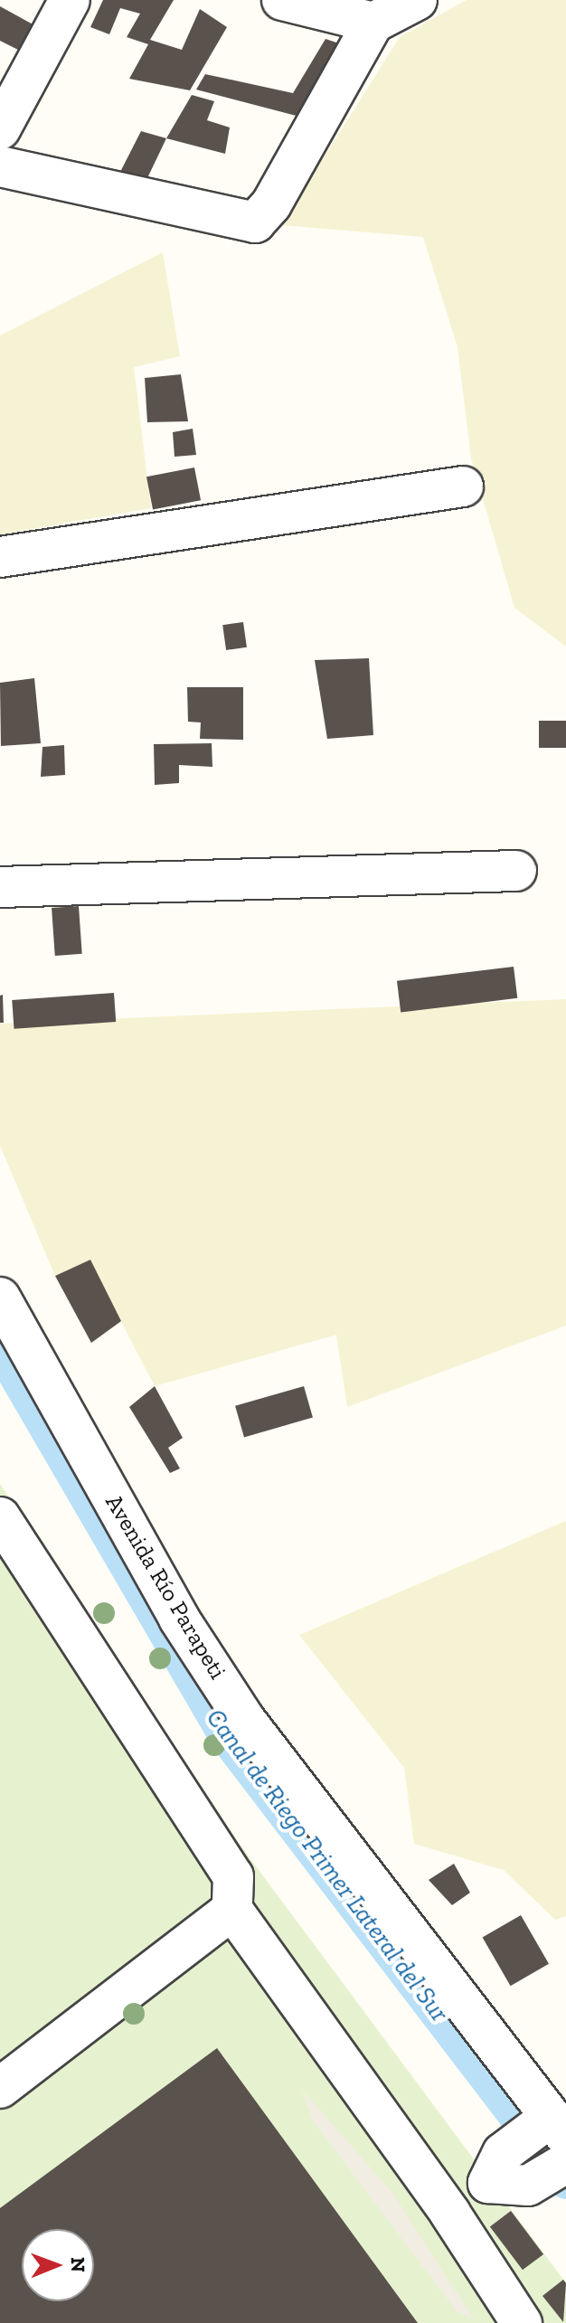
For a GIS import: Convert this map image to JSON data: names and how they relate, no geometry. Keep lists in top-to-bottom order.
{
  "streets": {
    "street": ["Avenida Río Parapeti"]
  },
  "water": ["Canal de Riego Primer Lateral del Sur"],
  "north": "right"
}
